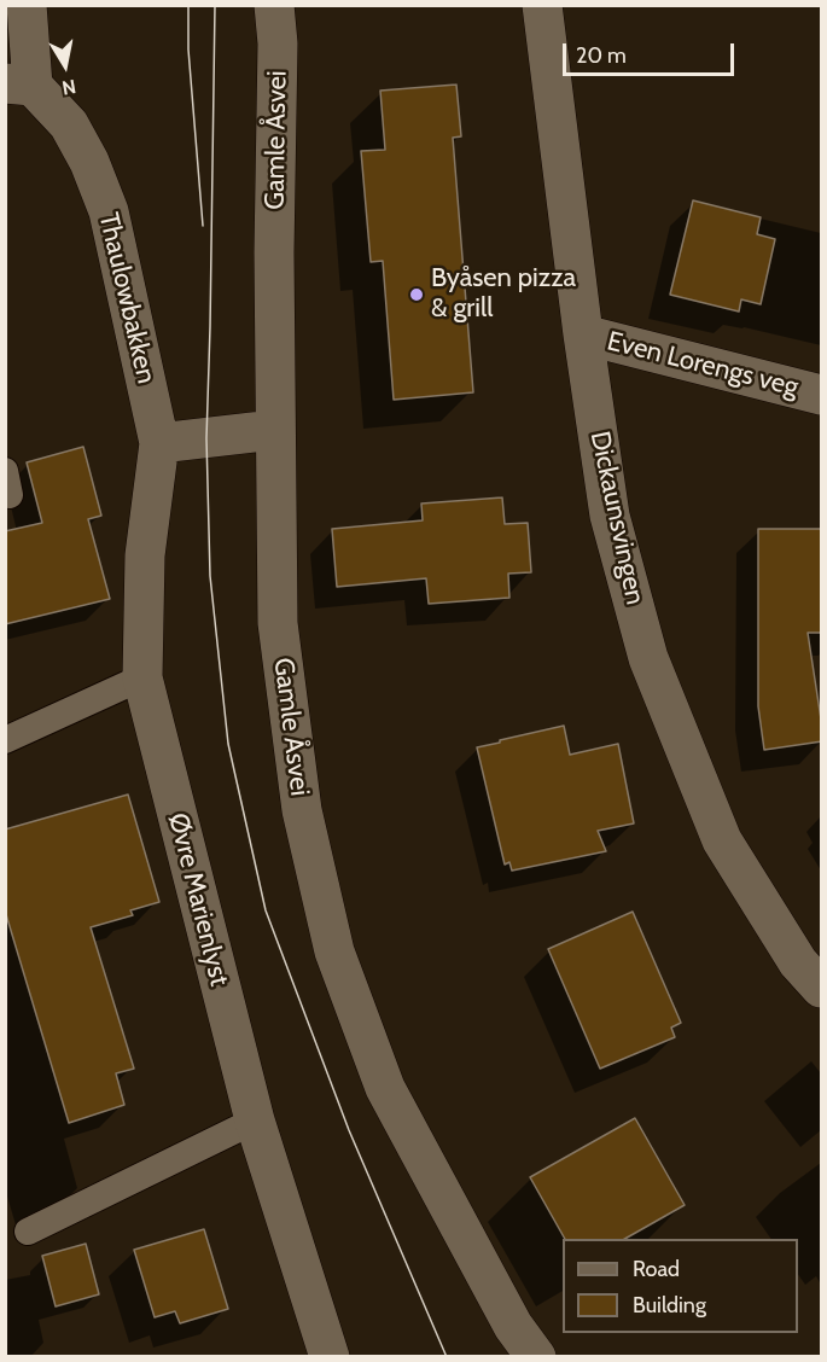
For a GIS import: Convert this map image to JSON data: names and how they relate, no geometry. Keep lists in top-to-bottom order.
{
  "streets": {
    "street": [
      "Gamle Åsvei",
      "Thaulowbakken",
      "Even Lorengs veg",
      "Dickaunsvingen",
      "Øvre Marienlyst"
    ]
  },
  "crossings": [
    ["Thaulowbakken", "Øvre Marienlyst"],
    ["Even Lorengs veg", "Dickaunsvingen"]
  ],
  "places": ["Byåsen pizza & grill"],
  "legend": ["Road", "Building"],
  "scale_bar": "20 m",
  "north": "bottom"
}
